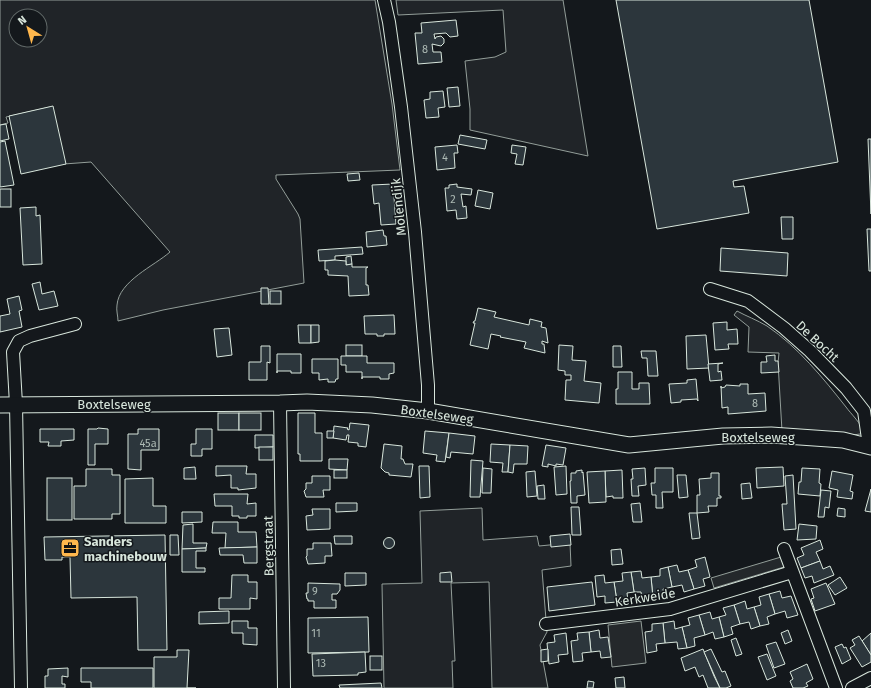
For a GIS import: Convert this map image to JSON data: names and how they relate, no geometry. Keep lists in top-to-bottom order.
{
  "streets": {
    "street": [
      "Molendijk",
      "De Bocht",
      "Boxtelseweg",
      "Bergstraat",
      "Kerkweide"
    ]
  },
  "crossings": [
    ["Molendijk", "Boxtelseweg"],
    ["De Bocht", "Boxtelseweg"],
    ["Boxtelseweg", "Bergstraat"]
  ],
  "places": {
    "office": ["Sanders machinebouw"]
  },
  "house_numbers": [
    "8",
    "4",
    "2",
    "8",
    "45a",
    "9",
    "11",
    "13"
  ],
  "north": "top left"
}
